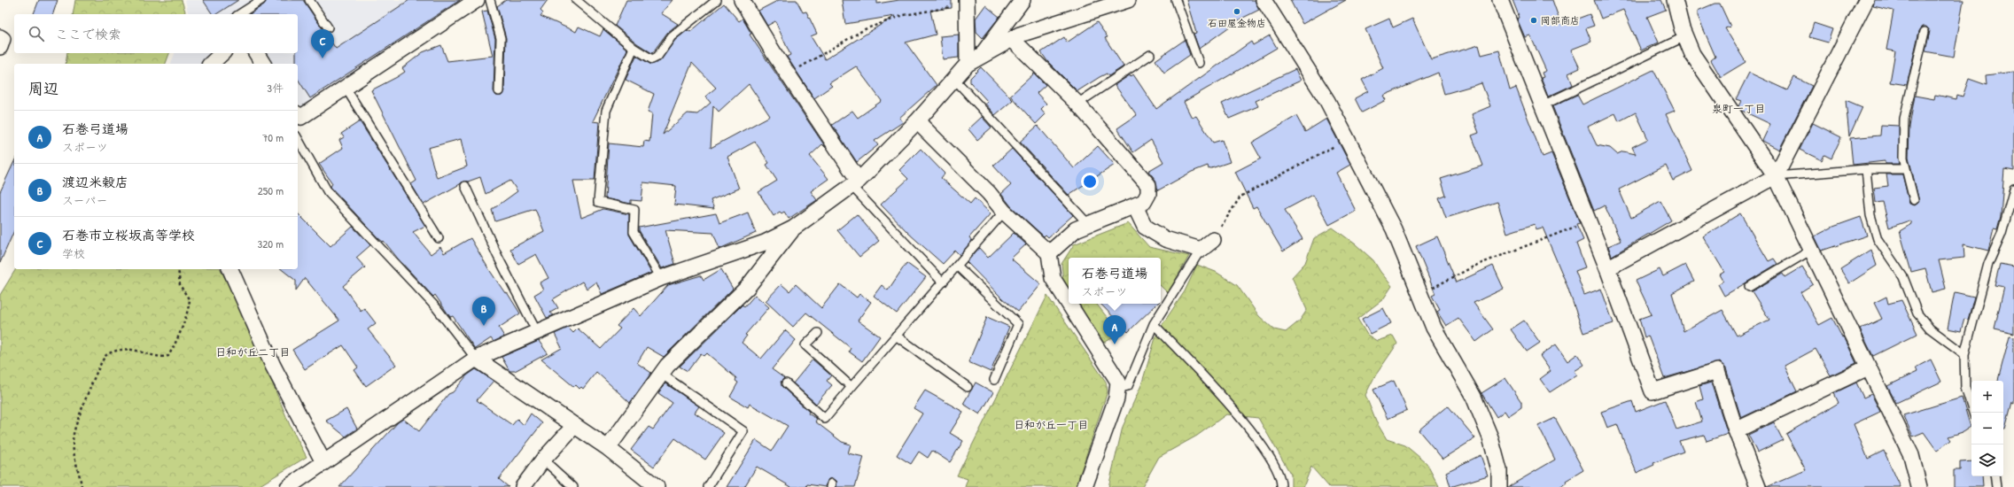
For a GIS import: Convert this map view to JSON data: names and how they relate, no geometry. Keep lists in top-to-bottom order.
{
  "districts": ["泉町一丁目", "日和が丘二丁目", "日和が丘一丁目"],
  "places": ["石田屋金物店", "岡部商店"],
  "page": {
    "search": "ここで検索",
    "pins": ["C", "B", "A"],
    "heading": ["周辺", "3件"],
    "list": [
      {
        "mark": "A",
        "name": "石巻弓道場",
        "note": "スポーツ",
        "value": "70 m"
      },
      {
        "mark": "B",
        "name": "渡辺米穀店",
        "note": "スーパー",
        "value": "250 m"
      },
      {
        "mark": "C",
        "name": "石巻市立桜坂高等学校",
        "note": "学校",
        "value": "320 m"
      }
    ],
    "popup": ["石巻弓道場", "スポーツ"],
    "map_buttons": ["+", "−"]
  }
}
